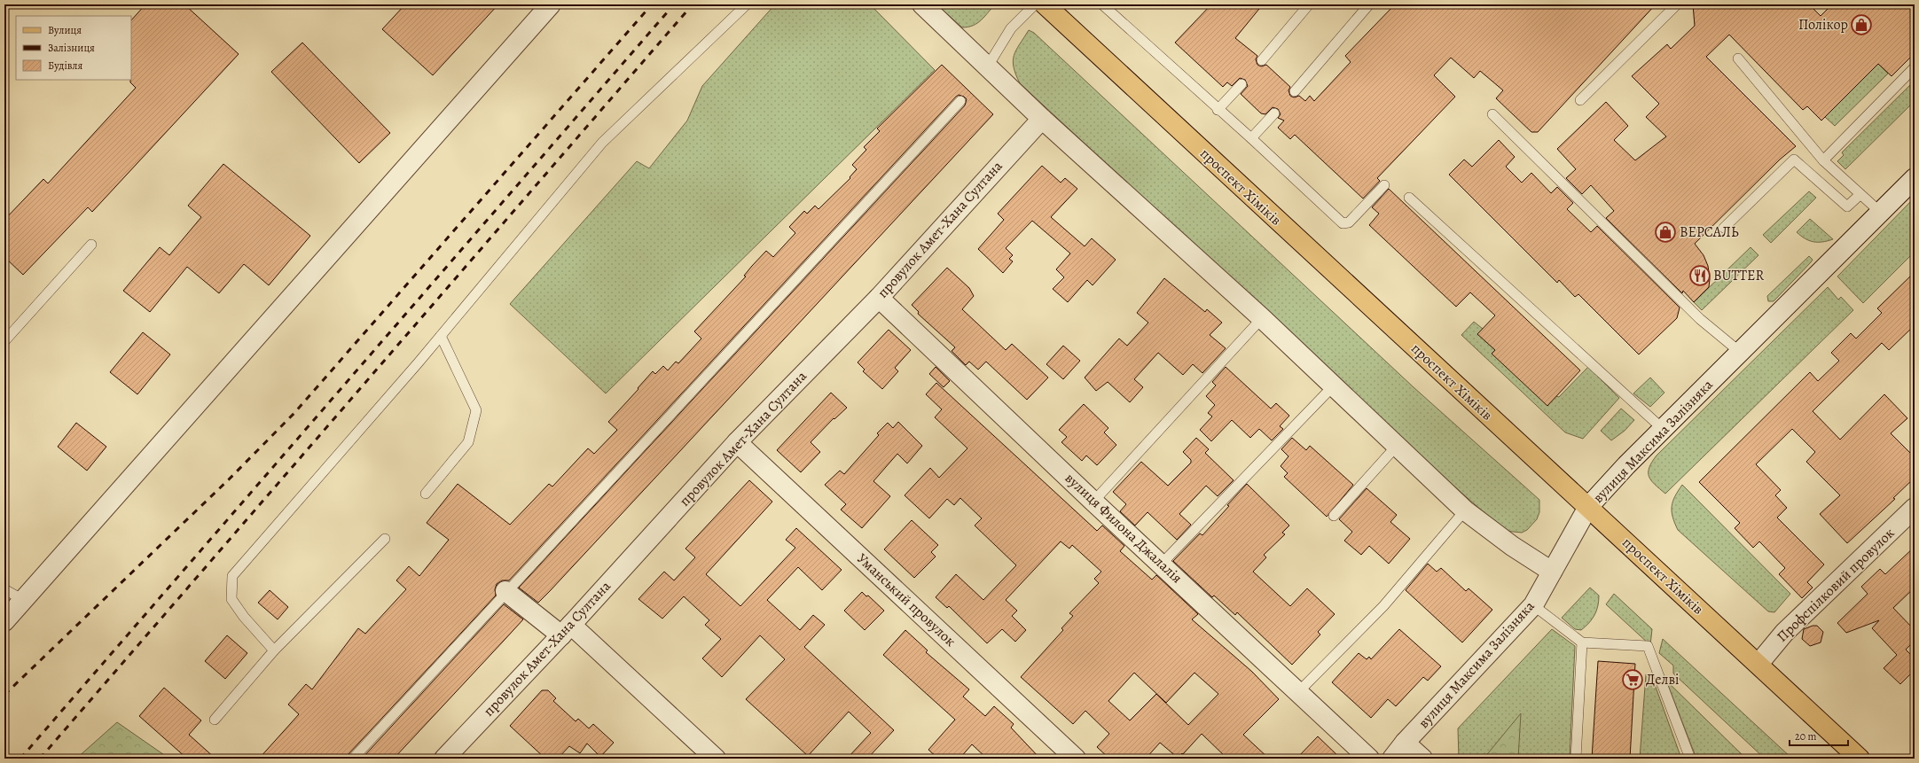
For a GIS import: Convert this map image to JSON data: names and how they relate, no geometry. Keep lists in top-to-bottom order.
{
  "streets": {
    "main road": ["проспект Хіміків"],
    "street": [
      "провулок Амет-Хана Султана",
      "вулиця Максима Залізняка",
      "вулиця Филона Джалалія",
      "Профспілковий провулок",
      "Уманський провулок"
    ]
  },
  "crossings": [
    ["проспект Хіміків", "вулиця Максима Залізняка"],
    ["проспект Хіміків", "Профспілковий провулок"],
    ["провулок Амет-Хана Султана", "вулиця Филона Джалалія"],
    ["провулок Амет-Хана Султана", "Уманський провулок"]
  ],
  "places": {
    "shop": ["Полікор", "ВЕРСАЛЬ"],
    "restaurant": ["BUTTER"],
    "supermarket": ["Делві"]
  },
  "legend": ["Вулиця", "Залізниця", "Будівля"],
  "scale_bar": "20 m"
}
